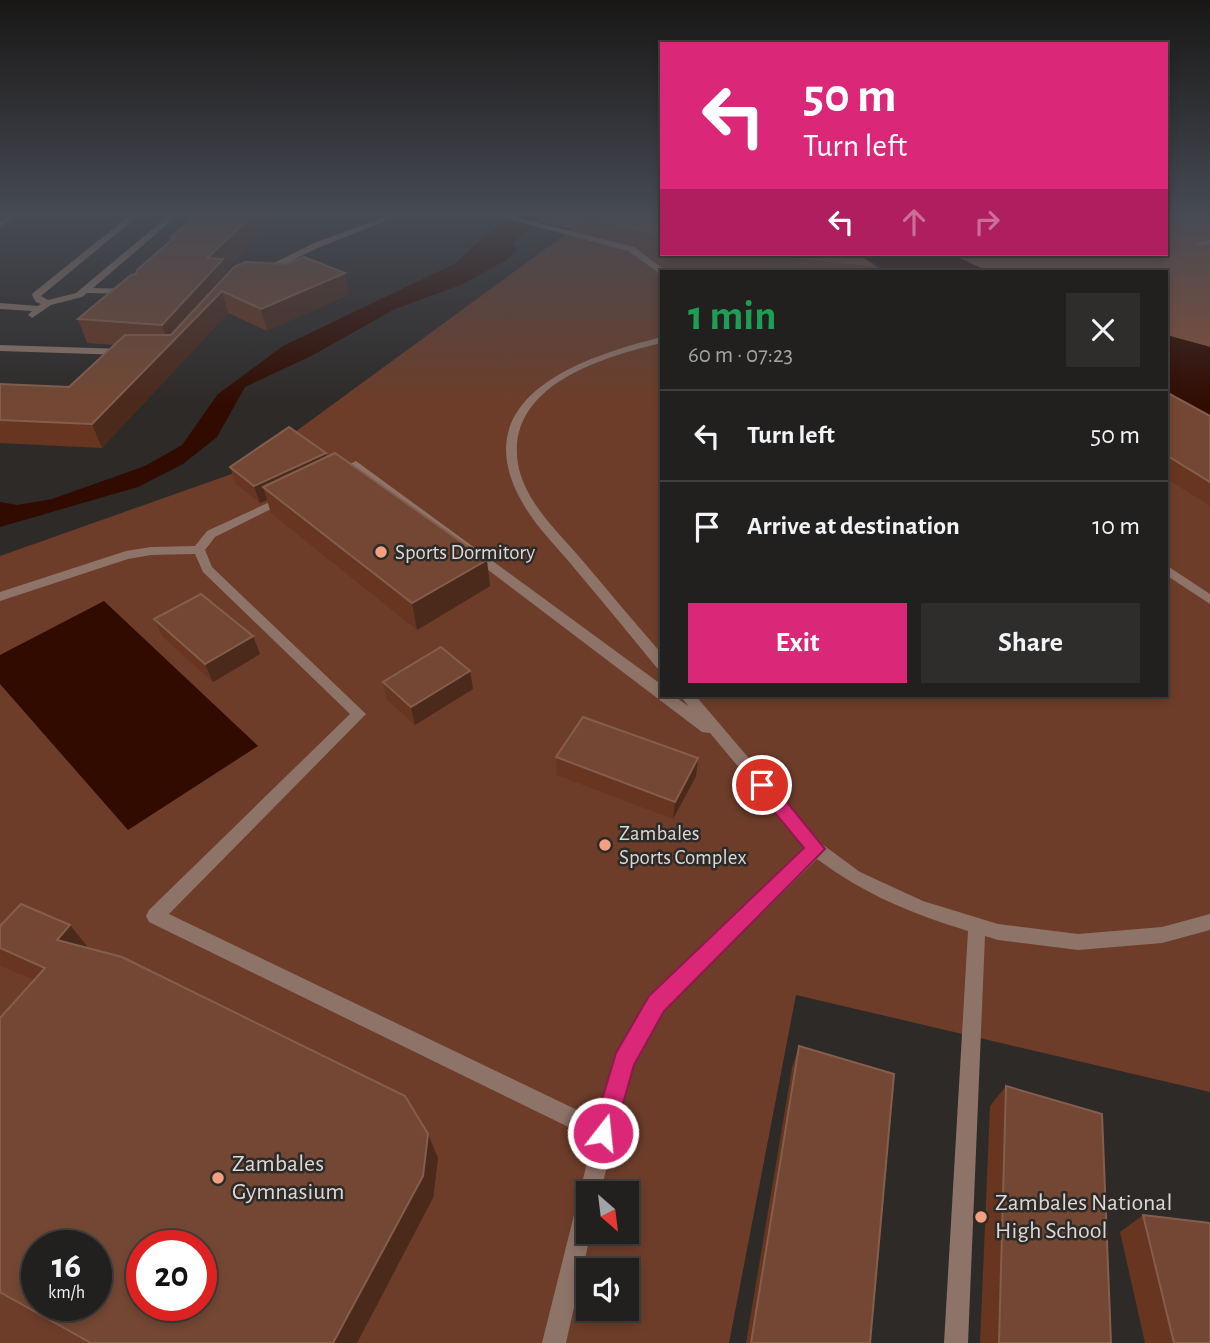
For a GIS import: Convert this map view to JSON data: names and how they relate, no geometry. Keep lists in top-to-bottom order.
{
  "places": [
    "Sports Dormitory",
    "Zambales Sports Complex",
    "Zambales Gymnasium",
    "Zambales National High School"
  ],
  "north": "bottom right",
  "page": {
    "turn": ["50 m", "Turn left"],
    "heading": ["1 min", "60 m · 07:23"],
    "list": [
      {
        "name": "Turn left",
        "value": "50 m"
      },
      {
        "name": "Arrive at destination",
        "value": "10 m"
      }
    ],
    "buttons": ["Exit", "Share"],
    "speed": "16 km/h",
    "limit": "20"
  }
}
